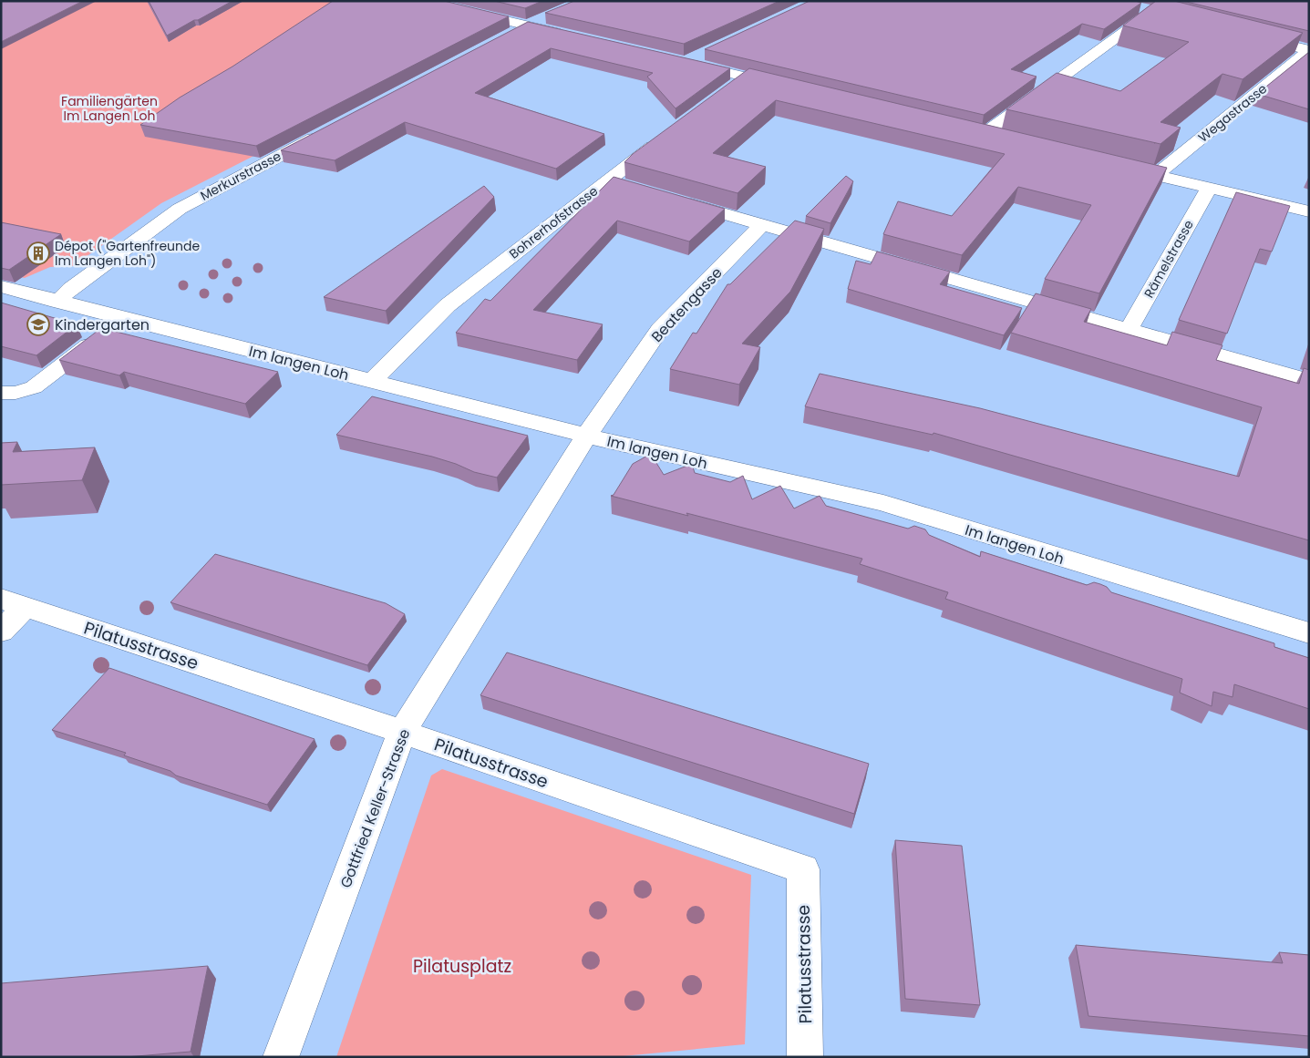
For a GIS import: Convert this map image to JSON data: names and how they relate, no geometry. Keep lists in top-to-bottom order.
{
  "streets": {
    "street": [
      "Wegastrasse",
      "Merkurstrasse",
      "Bohrerhofstrasse",
      "Rämelstrasse",
      "Beatengasse",
      "Im langen Loh",
      "Pilatusstrasse",
      "Gottfried Keller-Strasse"
    ]
  },
  "crossings": [
    ["Merkurstrasse", "Im langen Loh"],
    ["Bohrerhofstrasse", "Im langen Loh"],
    ["Beatengasse", "Im langen Loh"],
    ["Beatengasse", "Gottfried Keller-Strasse"],
    ["Im langen Loh", "Gottfried Keller-Strasse"],
    ["Pilatusstrasse", "Gottfried Keller-Strasse"]
  ],
  "parks": ["Familiengärten Im Langen Loh", "Pilatusplatz"],
  "places": {
    "building": ["Dépot (\"Gartenfreunde Im Langen Loh\")"],
    "school or university": ["Kindergarten"]
  }
}
